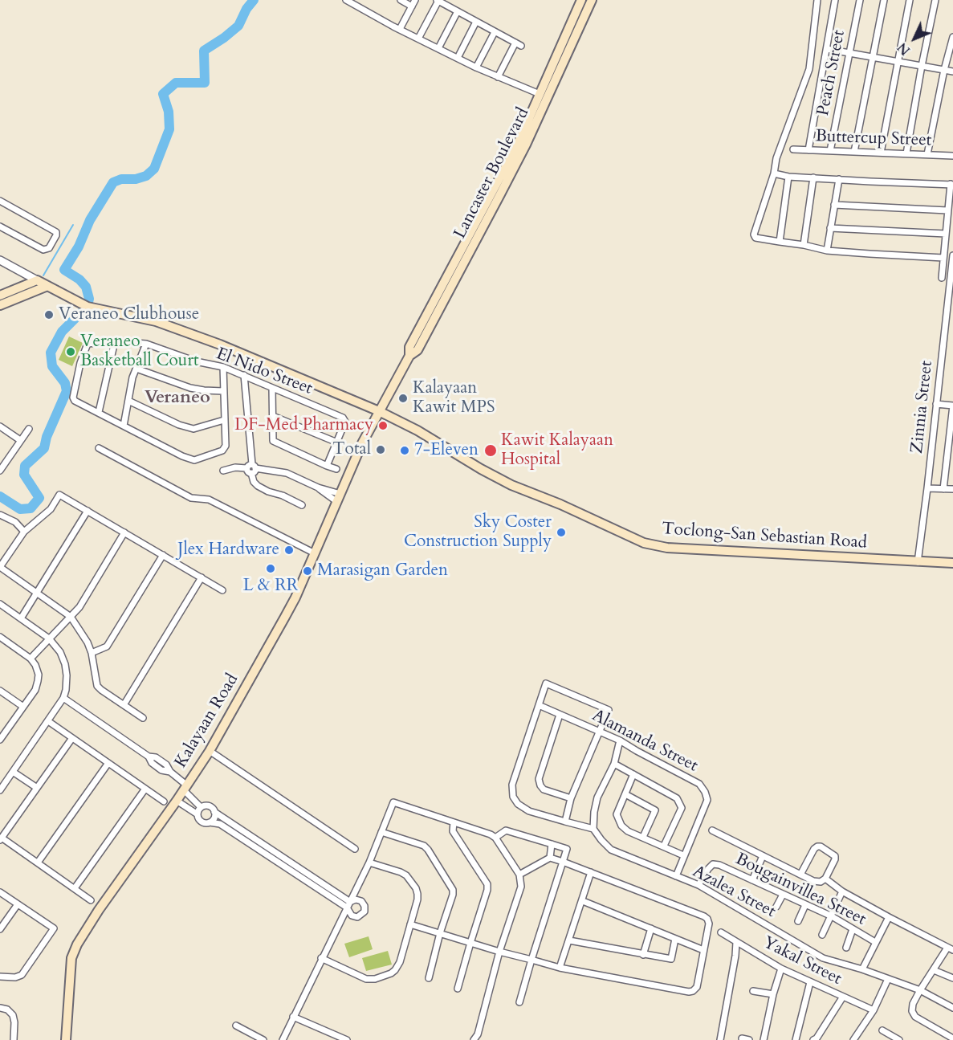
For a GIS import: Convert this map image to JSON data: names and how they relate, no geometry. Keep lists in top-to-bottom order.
{
  "streets": {
    "main road": ["Lancaster Boulevard", "Toclong-San Sebastian Road", "Kalayaan Road"],
    "street": [
      "Peach Street",
      "Buttercup Street",
      "El Nido Street",
      "Zinnia Street",
      "Alamanda Street",
      "Bougainvillea Street",
      "Azalea Street",
      "Yakal Street"
    ]
  },
  "crossings": [
    ["Peach Street", "Buttercup Street"],
    ["Lancaster Boulevard", "Toclong-San Sebastian Road"],
    ["Lancaster Boulevard", "Kalayaan Road"],
    ["Zinnia Street", "Toclong-San Sebastian Road"],
    ["Toclong-San Sebastian Road", "Kalayaan Road"],
    ["Alamanda Street", "Azalea Street"],
    ["Bougainvillea Street", "Azalea Street"]
  ],
  "districts": ["Veraneo"],
  "places": [
    "Veraneo Clubhouse",
    "Veraneo Basketball Court",
    "Kalayaan Kawit MPS",
    "DF-Med Pharmacy",
    "Total",
    "7-Eleven",
    "Kawit Kalayaan Hospital",
    "Sky Coster Construction Supply",
    "Jlex Hardware",
    "L & RR",
    "Marasigan Garden"
  ],
  "north": "bottom left"
}
